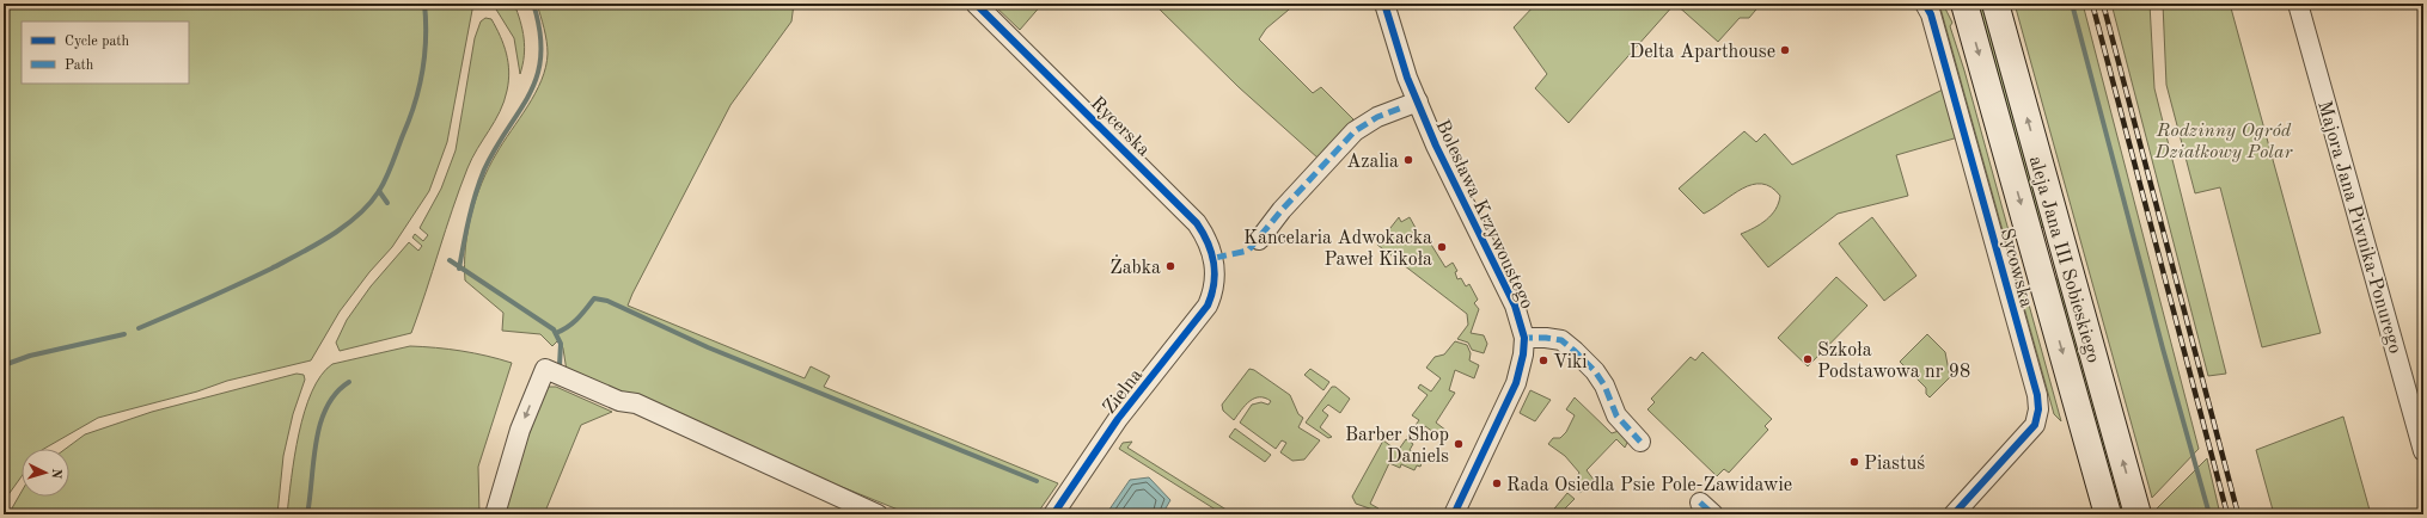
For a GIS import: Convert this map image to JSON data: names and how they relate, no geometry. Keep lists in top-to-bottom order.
{
  "streets": {
    "main road": ["aleja Jana III Sobieskiego"],
    "street": [
      "Rycerska",
      "Bolesława Krzywoustego",
      "Majora Jana Piwnika-Ponurego",
      "Sycowska",
      "Zielna"
    ]
  },
  "crossings": [
    ["Rycerska", "Zielna"]
  ],
  "parks": ["Rodzinny Ogród Działkowy Polar"],
  "places": [
    "Delta Aparthouse",
    "Azalia",
    "Kancelaria Adwokacka Paweł Kikoła",
    "Żabka",
    "Szkoła Podstawowa nr 98",
    "Viki",
    "Barber Shop Daniels",
    "Piastuś",
    "Rada Osiedla Psie Pole-Zawidawie"
  ],
  "legend": ["Cycle path", "Path"],
  "north": "right"
}
